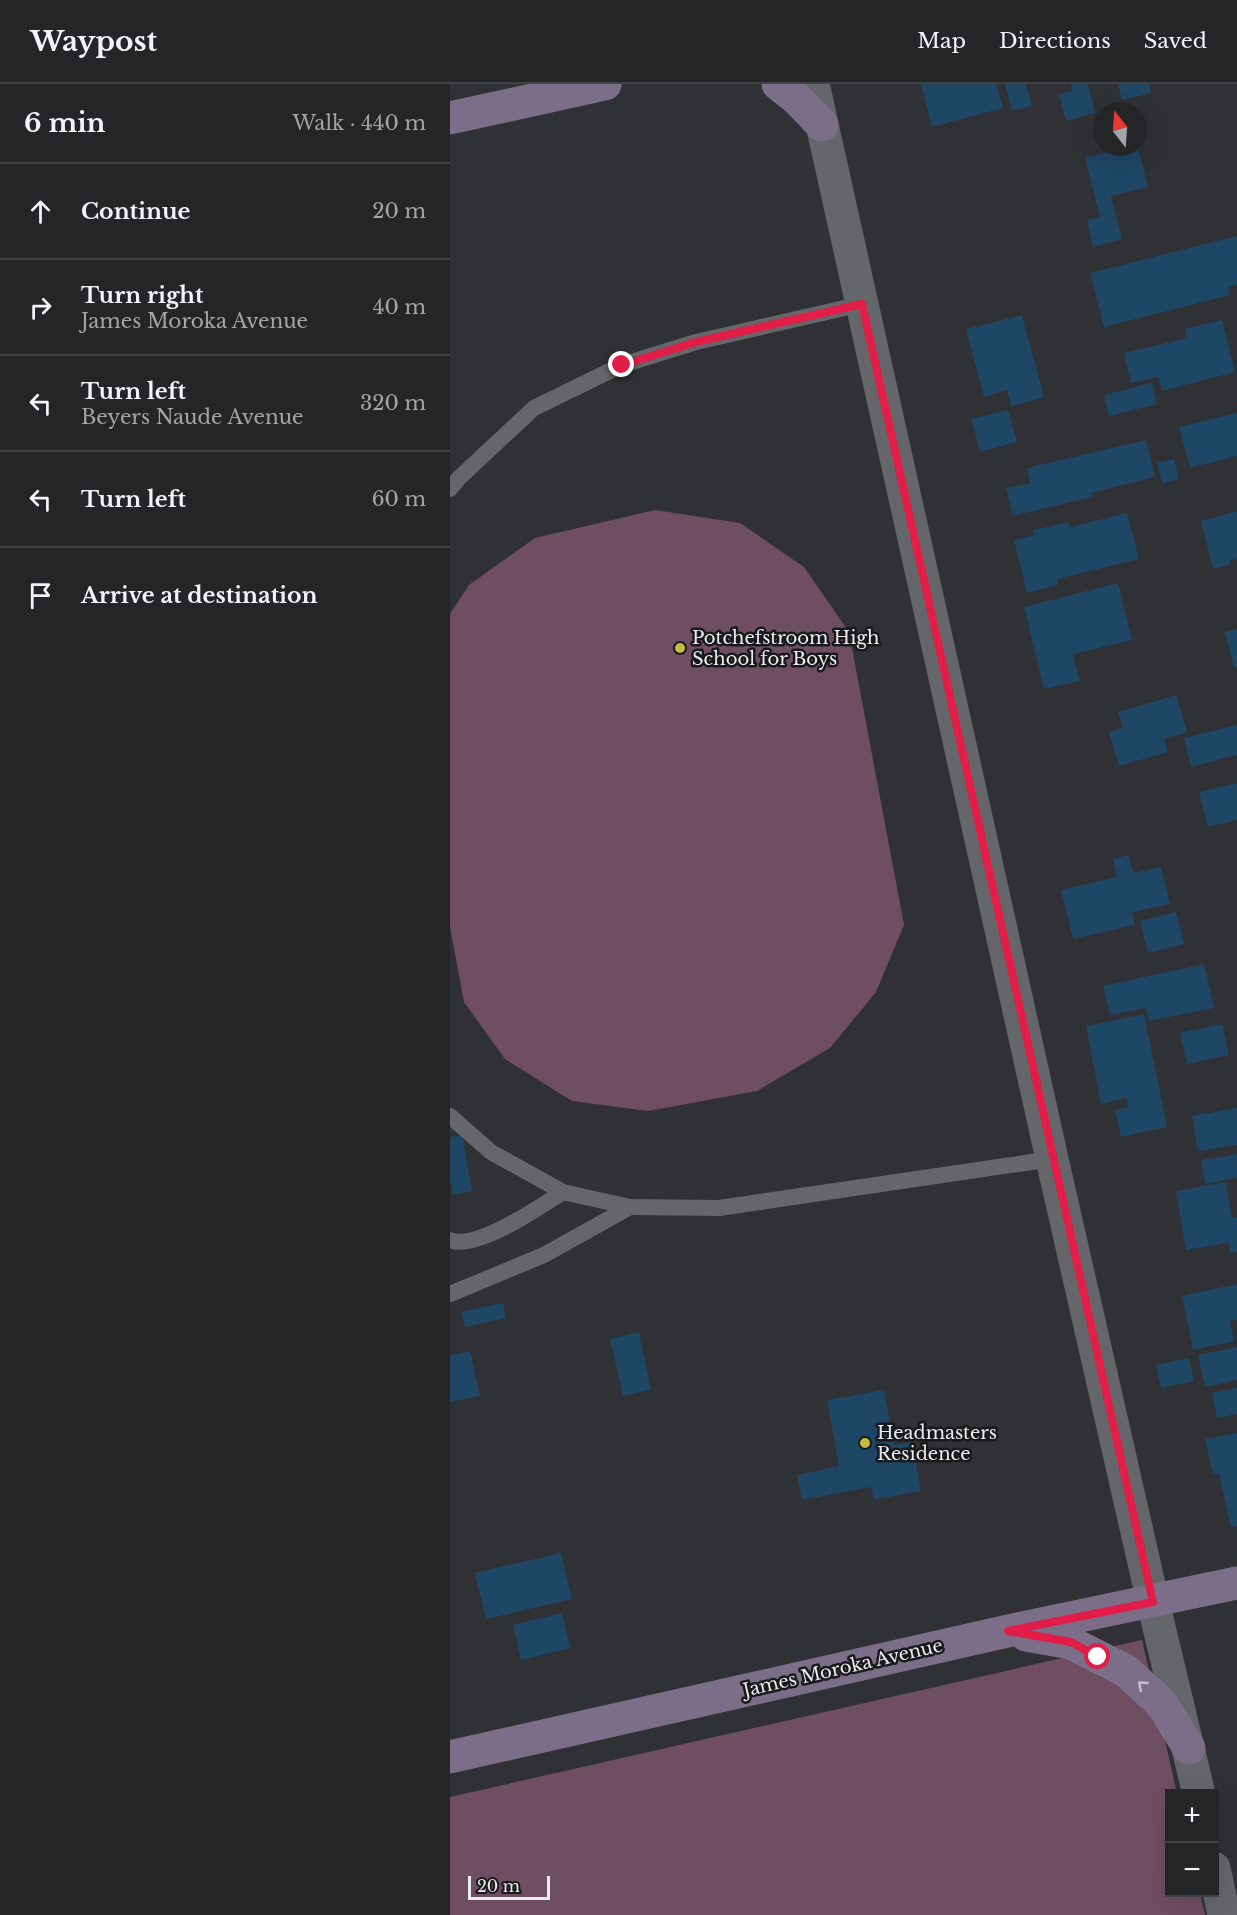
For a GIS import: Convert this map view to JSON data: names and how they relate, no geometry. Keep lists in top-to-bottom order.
{
  "streets": {
    "street": ["James Moroka Avenue"]
  },
  "places": ["Potchefstroom High School for Boys", "Headmasters Residence"],
  "scale_bar": "20 m",
  "north": "top",
  "page": {
    "header": "Waypost",
    "nav": ["Map", "Directions", "Saved"],
    "heading": ["6 min", "Walk · 440 m"],
    "list": [
      ["Continue", "20 m"],
      ["Turn right", "James Moroka Avenue", "40 m"],
      ["Turn left", "Beyers Naude Avenue", "320 m"],
      ["Turn left", "60 m"],
      "Arrive at destination"
    ],
    "map_buttons": ["+", "−"],
    "scale": "20 m"
  }
}
